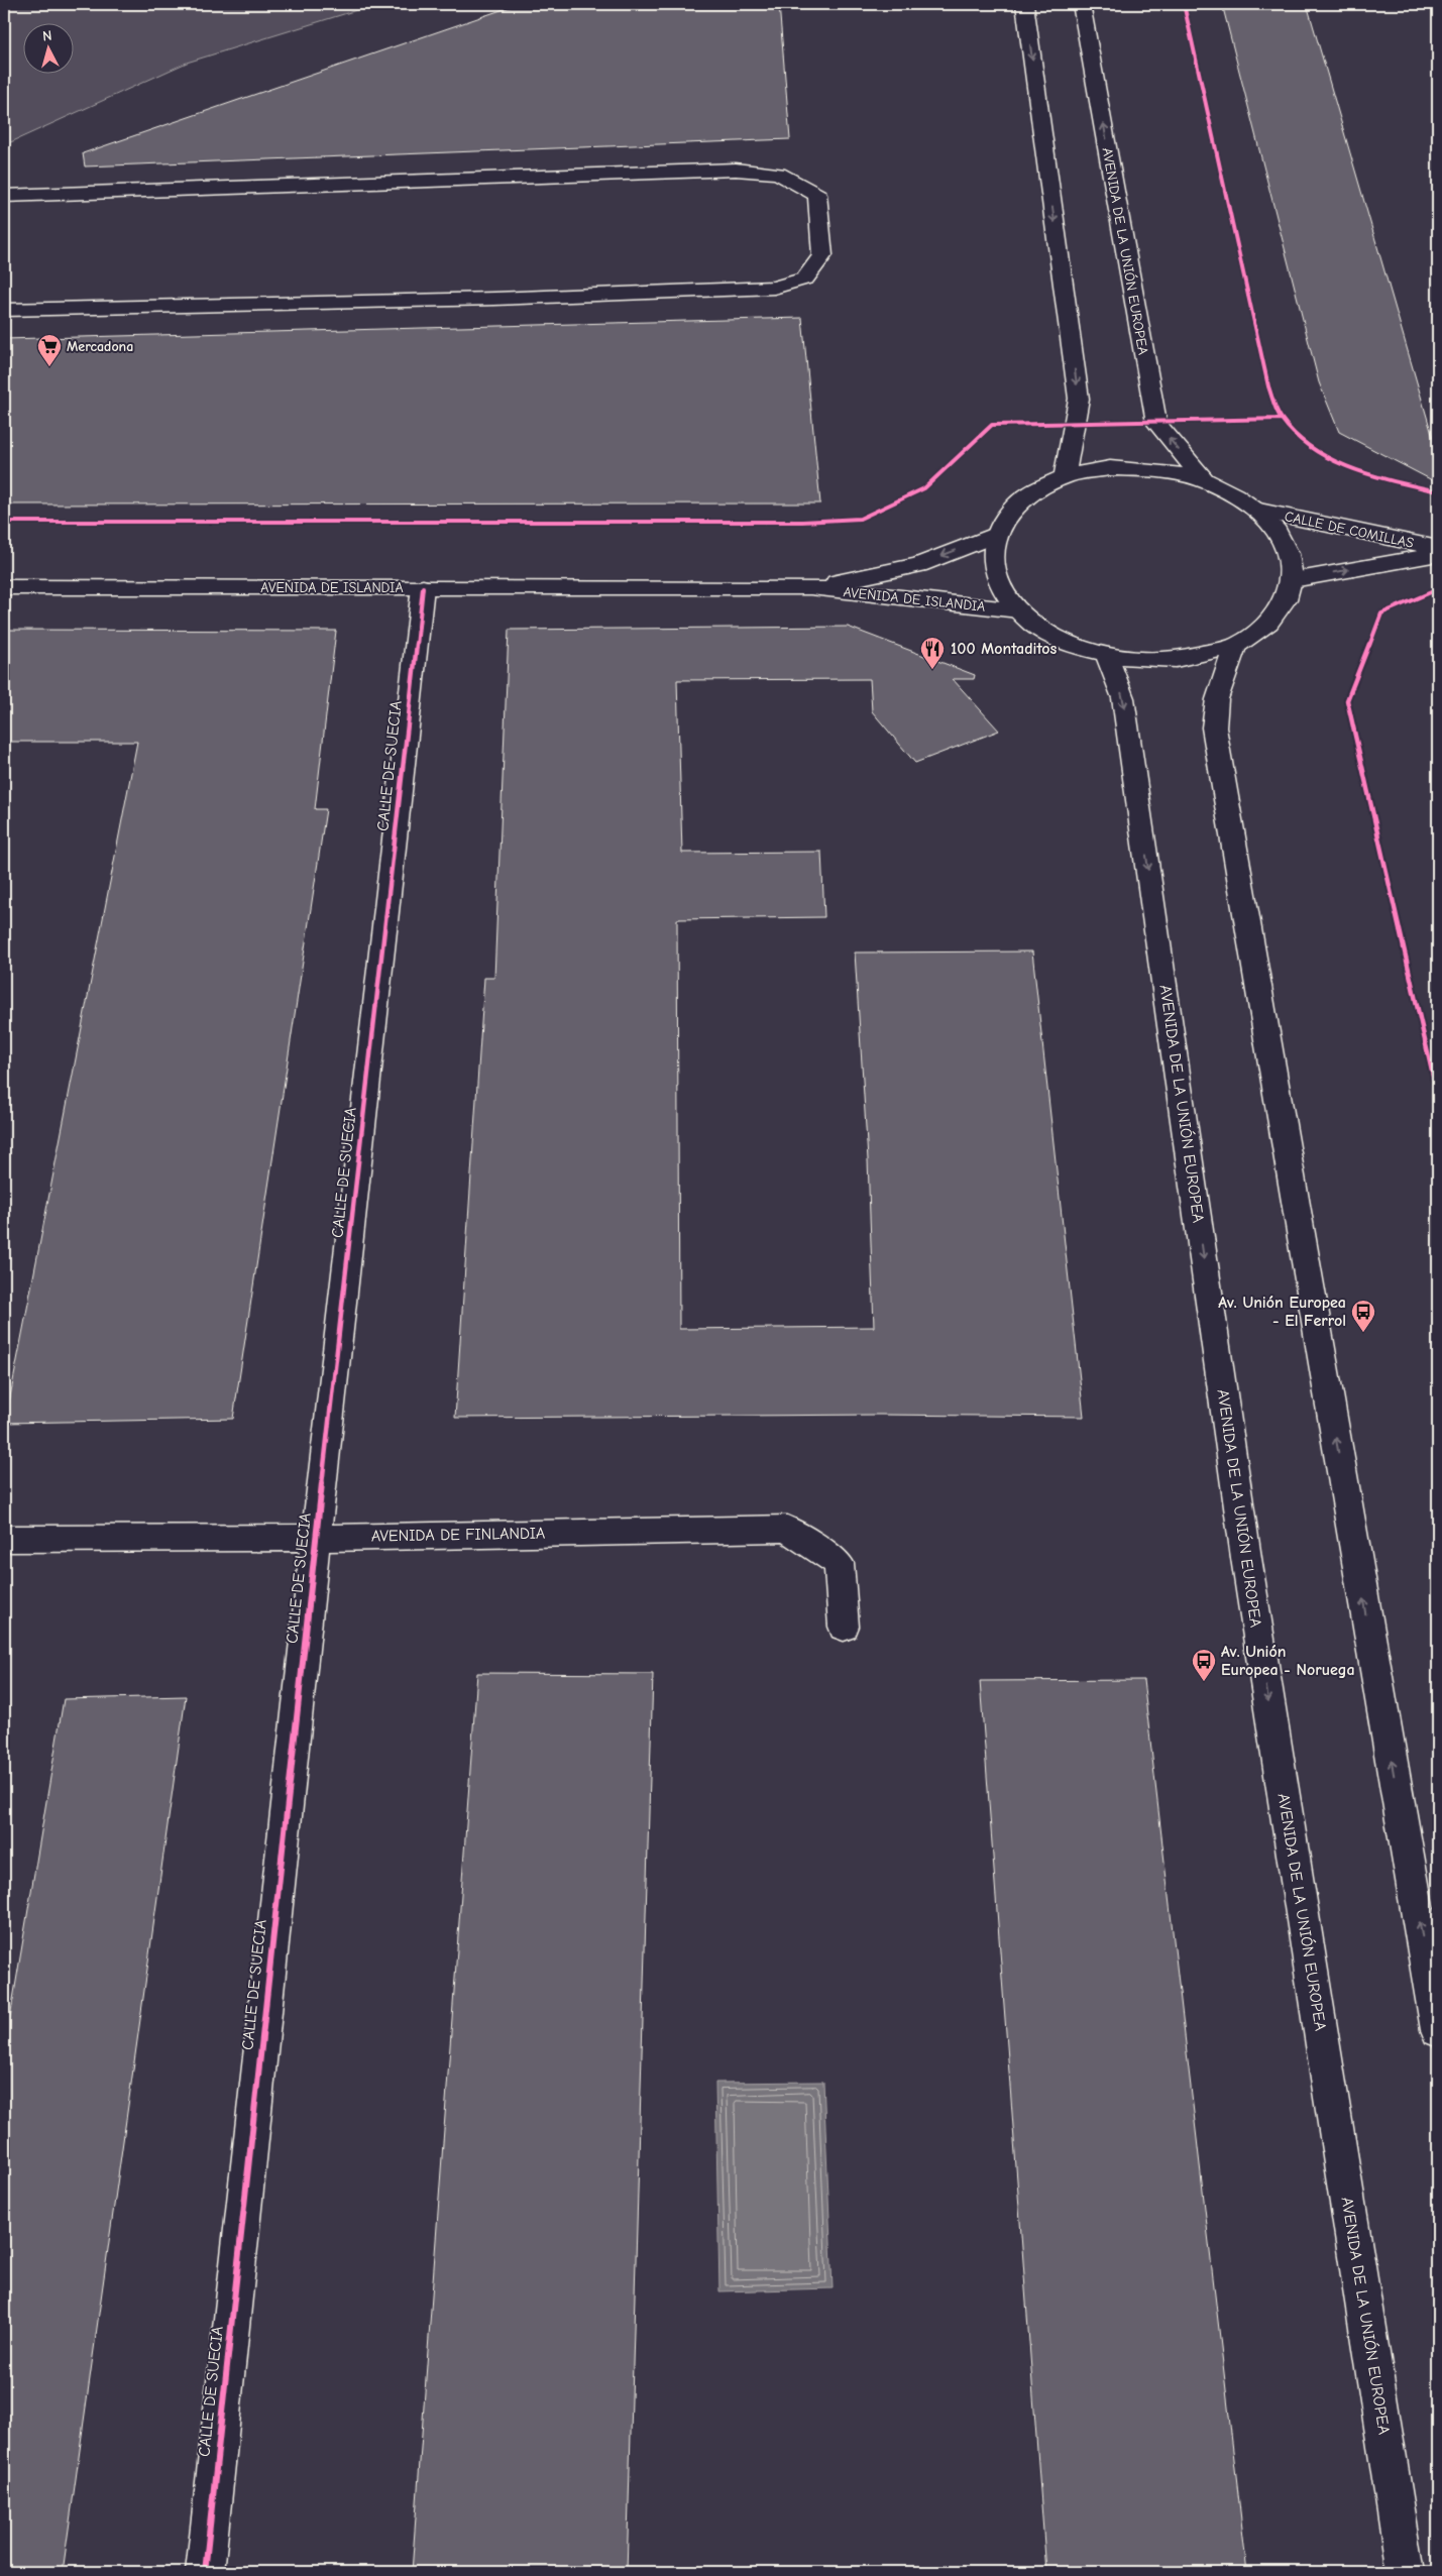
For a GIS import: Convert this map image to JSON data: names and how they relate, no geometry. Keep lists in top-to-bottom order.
{
  "streets": {
    "main road": [
      "AVENIDA DE LA UNIÓN EUROPEA",
      "CALLE DE COMILLAS",
      "AVENIDA DE ISLANDIA",
      "CALLE DE SUECIA",
      "AVENIDA DE FINLANDIA"
    ]
  },
  "crossings": [
    ["AVENIDA DE ISLANDIA", "CALLE DE SUECIA"],
    ["CALLE DE SUECIA", "AVENIDA DE FINLANDIA"]
  ],
  "places": {
    "supermarket": ["Mercadona"],
    "restaurant": ["100 Montaditos"],
    "bus stop": ["Av. Unión Europea - El Ferrol", "Av. Unión Europea - Noruega"]
  },
  "north": "top"
}
